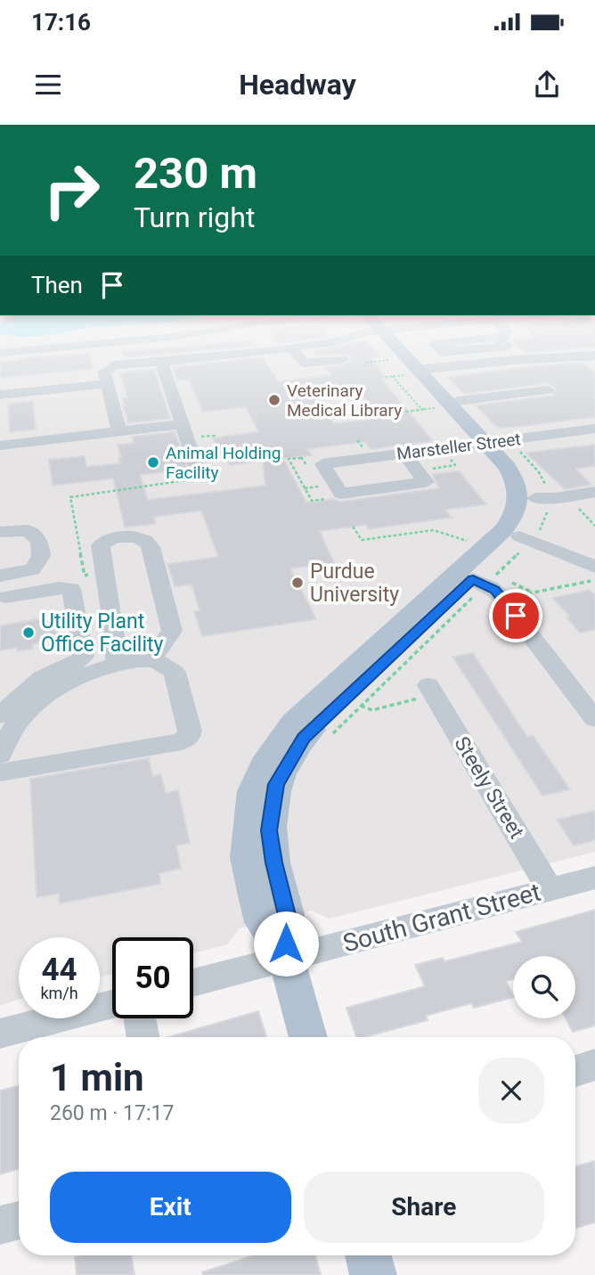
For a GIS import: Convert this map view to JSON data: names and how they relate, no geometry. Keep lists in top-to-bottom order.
{
  "streets": {
    "street": ["Marsteller Street", "Steely Street", "South Grant Street"]
  },
  "crossings": [
    ["Steely Street", "South Grant Street"]
  ],
  "places": [
    "Veterinary Medical Library",
    "Animal Holding Facility",
    "Purdue University",
    "Utility Plant Office Facility"
  ],
  "page": {
    "status": "17:16",
    "header": "Headway",
    "turn": ["230 m", "Turn right"],
    "then": "Then",
    "speed": "44 km/h",
    "limit": "50",
    "heading": ["1 min", "260 m · 17:17"],
    "buttons": ["Exit", "Share"]
  }
}
